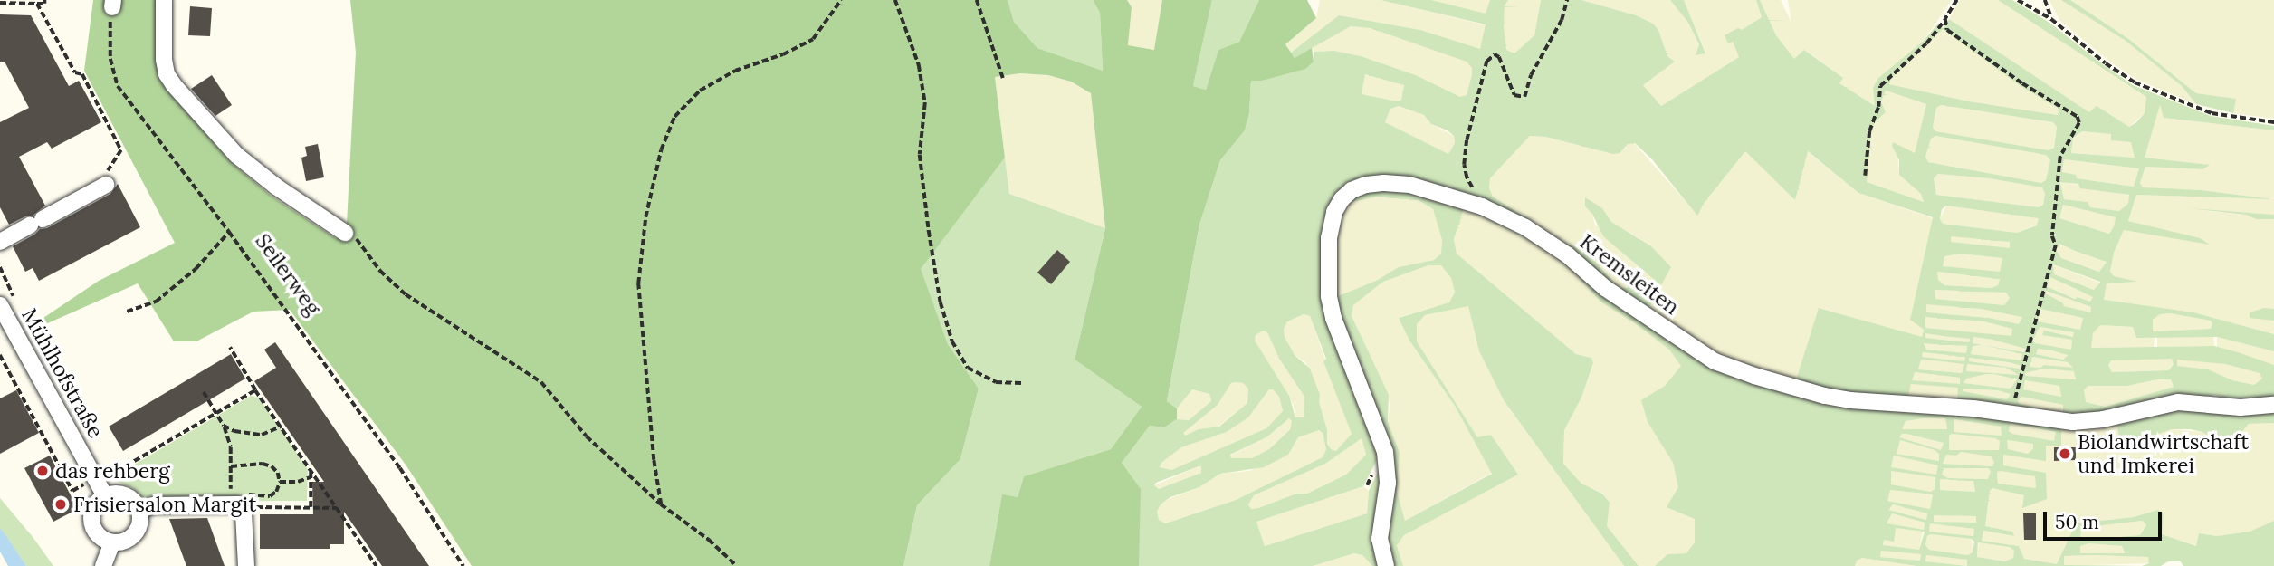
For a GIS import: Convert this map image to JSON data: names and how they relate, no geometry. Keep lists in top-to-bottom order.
{
  "streets": {
    "street": ["Kremsleiten", "Mühlhofstraße"],
    "path": ["Seilerweg"]
  },
  "places": ["Biolandwirtschaft und Imkerei", "das rehberg", "Frisiersalon Margit"],
  "scale_bar": "50 m"
}
